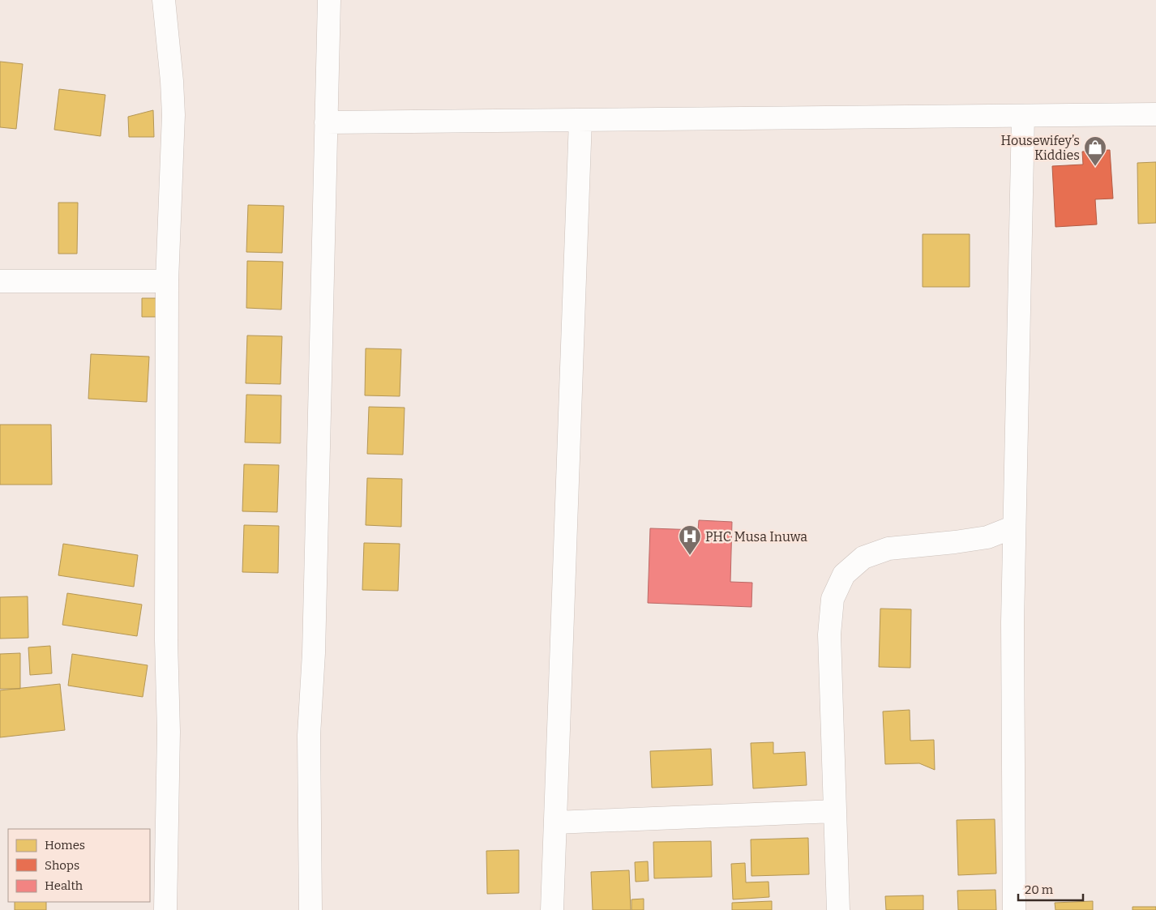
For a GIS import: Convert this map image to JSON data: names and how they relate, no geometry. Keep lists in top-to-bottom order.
{
  "places": {
    "shop": ["Housewifey’s Kiddies"],
    "hospital": ["PHC Musa Inuwa"]
  },
  "legend": ["Homes", "Shops", "Health"],
  "scale_bar": "20 m"
}
